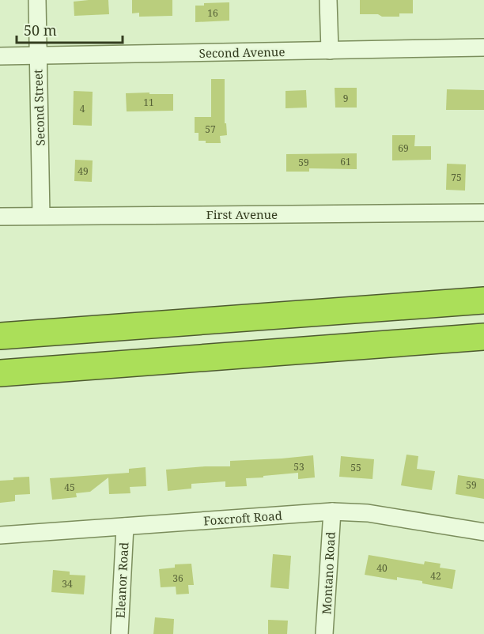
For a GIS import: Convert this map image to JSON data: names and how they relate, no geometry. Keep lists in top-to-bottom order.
{
  "streets": {
    "street": [
      "Second Avenue",
      "Second Street",
      "First Avenue",
      "Foxcroft Road",
      "Montano Road",
      "Eleanor Road"
    ]
  },
  "crossings": [
    ["Second Avenue", "Second Street"],
    ["Second Street", "First Avenue"],
    ["Foxcroft Road", "Montano Road"],
    ["Foxcroft Road", "Eleanor Road"]
  ],
  "house_numbers": [
    "16",
    "9",
    "11",
    "4",
    "57",
    "69",
    "61",
    "59",
    "49",
    "75",
    "53",
    "55",
    "59",
    "45",
    "40",
    "42",
    "36",
    "34"
  ],
  "scale_bar": "50 m"
}
